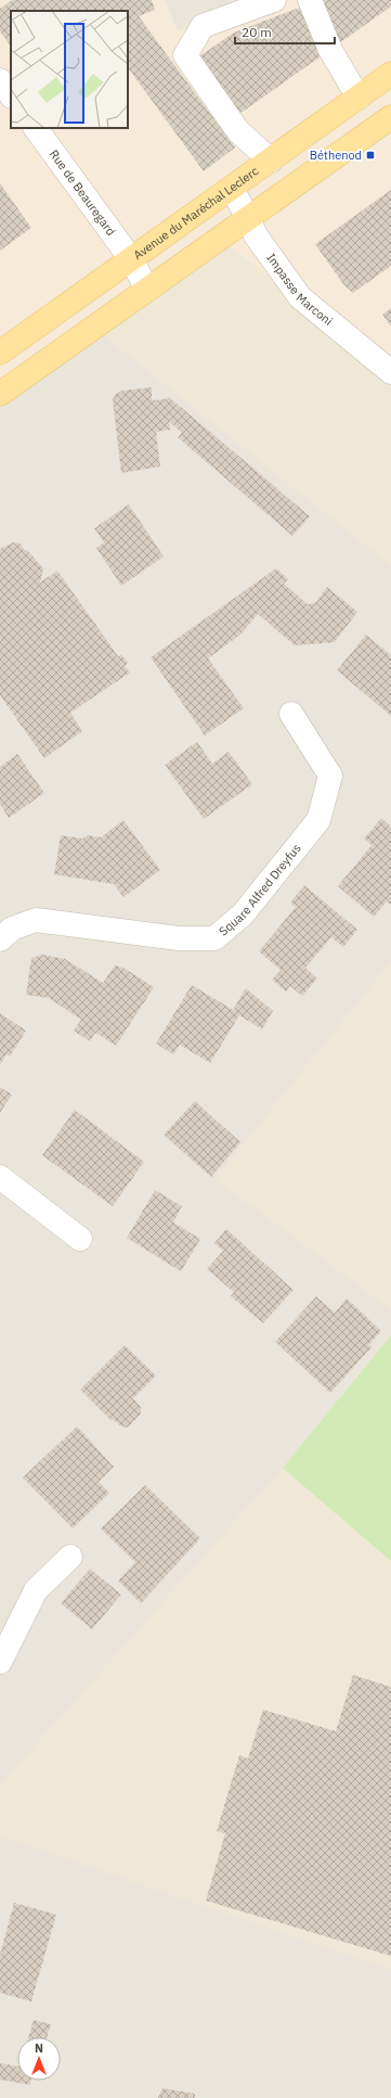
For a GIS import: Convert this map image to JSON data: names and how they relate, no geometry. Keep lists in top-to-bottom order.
{
  "streets": {
    "main road": ["Avenue du Maréchal Leclerc"],
    "street": ["Rue de Beauregard", "Impasse Marconi", "Square Alfred Dreyfus"]
  },
  "crossings": [
    ["Rue de Beauregard", "Avenue du Maréchal Leclerc"],
    ["Avenue du Maréchal Leclerc", "Impasse Marconi"]
  ],
  "places": {
    "transit": ["Béthenod"]
  },
  "scale_bar": "20 m",
  "north": "top"
}
